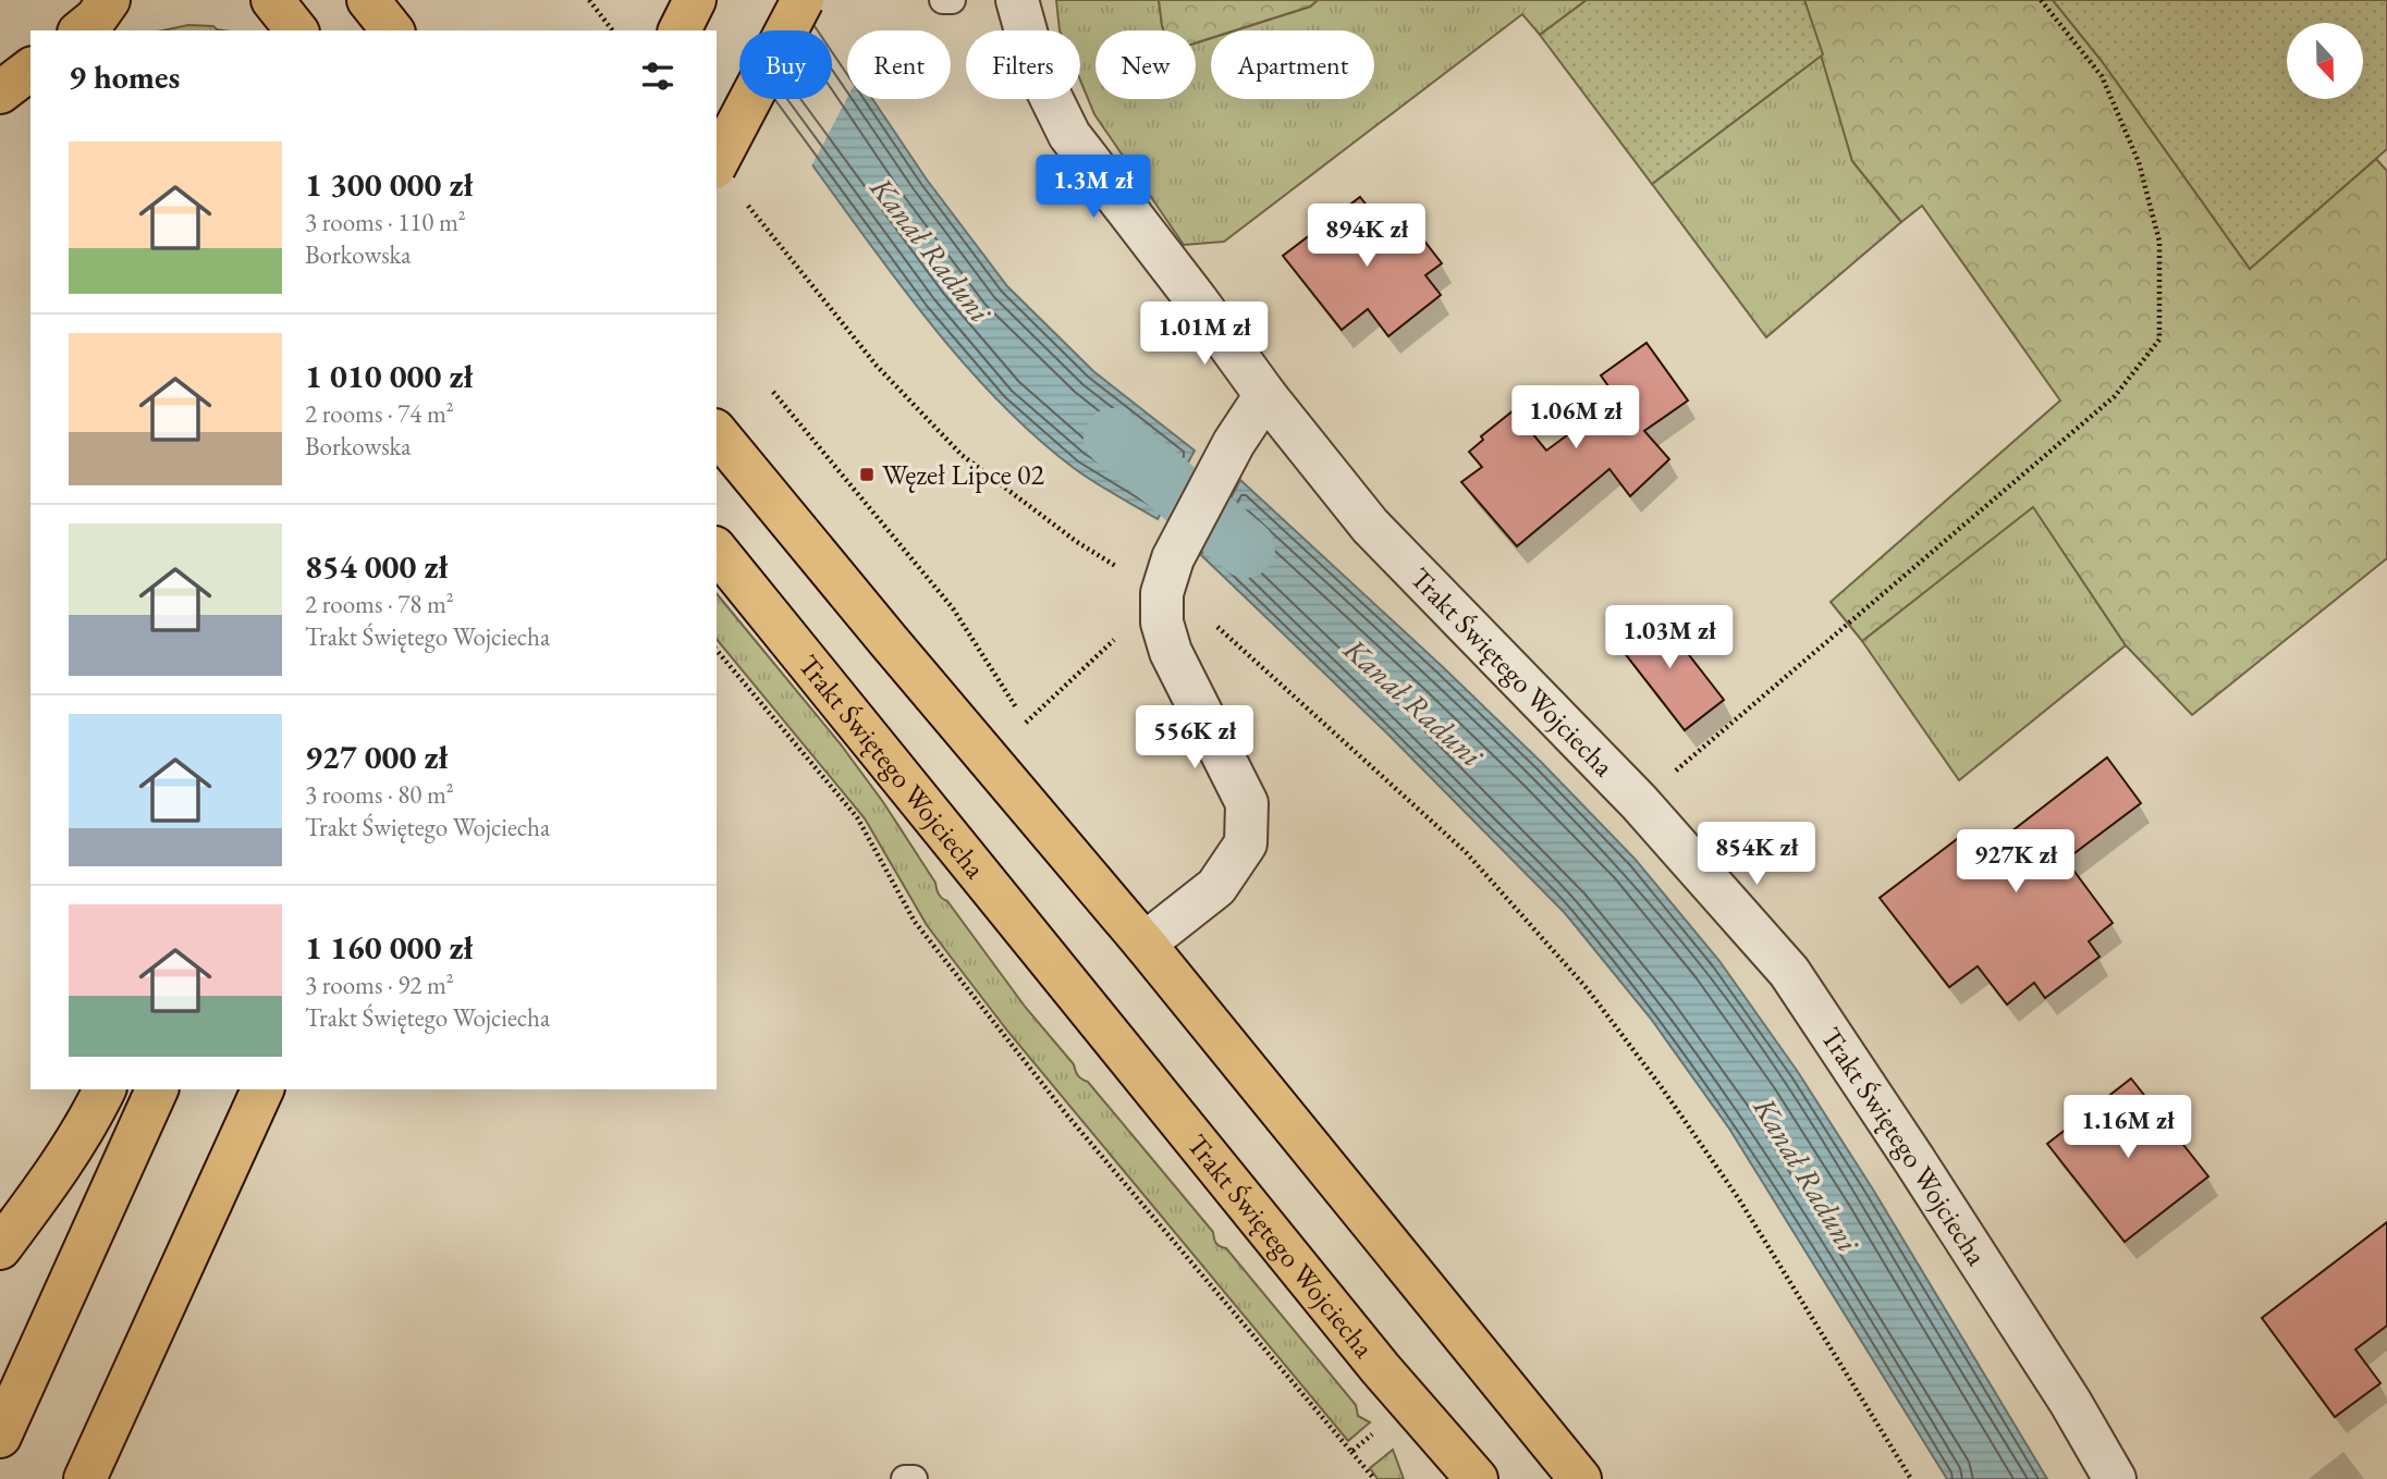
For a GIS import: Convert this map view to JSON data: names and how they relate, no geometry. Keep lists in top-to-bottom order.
{
  "streets": {
    "main road": ["Trakt Świętego Wojciecha"]
  },
  "water": ["Kanał Raduni"],
  "places": {
    "transit": ["Węzeł Lipce 02"]
  },
  "north": "bottom",
  "page": {
    "chip": [
      "Buy",
      "Rent",
      "Filters",
      "New",
      "Apartment"
    ],
    "heading": "9 homes",
    "list": [
      {
        "name": "1 300 000 zł",
        "note": "3 rooms · 110 m² · Borkowska"
      },
      {
        "name": "1 010 000 zł",
        "note": "2 rooms · 74 m² · Borkowska"
      },
      {
        "name": "854 000 zł",
        "note": "2 rooms · 78 m² · Trakt Świętego Wojciecha"
      },
      {
        "name": "927 000 zł",
        "note": "3 rooms · 80 m² · Trakt Świętego Wojciecha"
      },
      {
        "name": "1 160 000 zł",
        "note": "3 rooms · 92 m² · Trakt Świętego Wojciecha"
      }
    ],
    "price": [
      "1.3M zł",
      "894K zł",
      "1.01M zł",
      "1.06M zł",
      "1.03M zł",
      "556K zł",
      "854K zł",
      "927K zł",
      "1.16M zł"
    ]
  }
}
